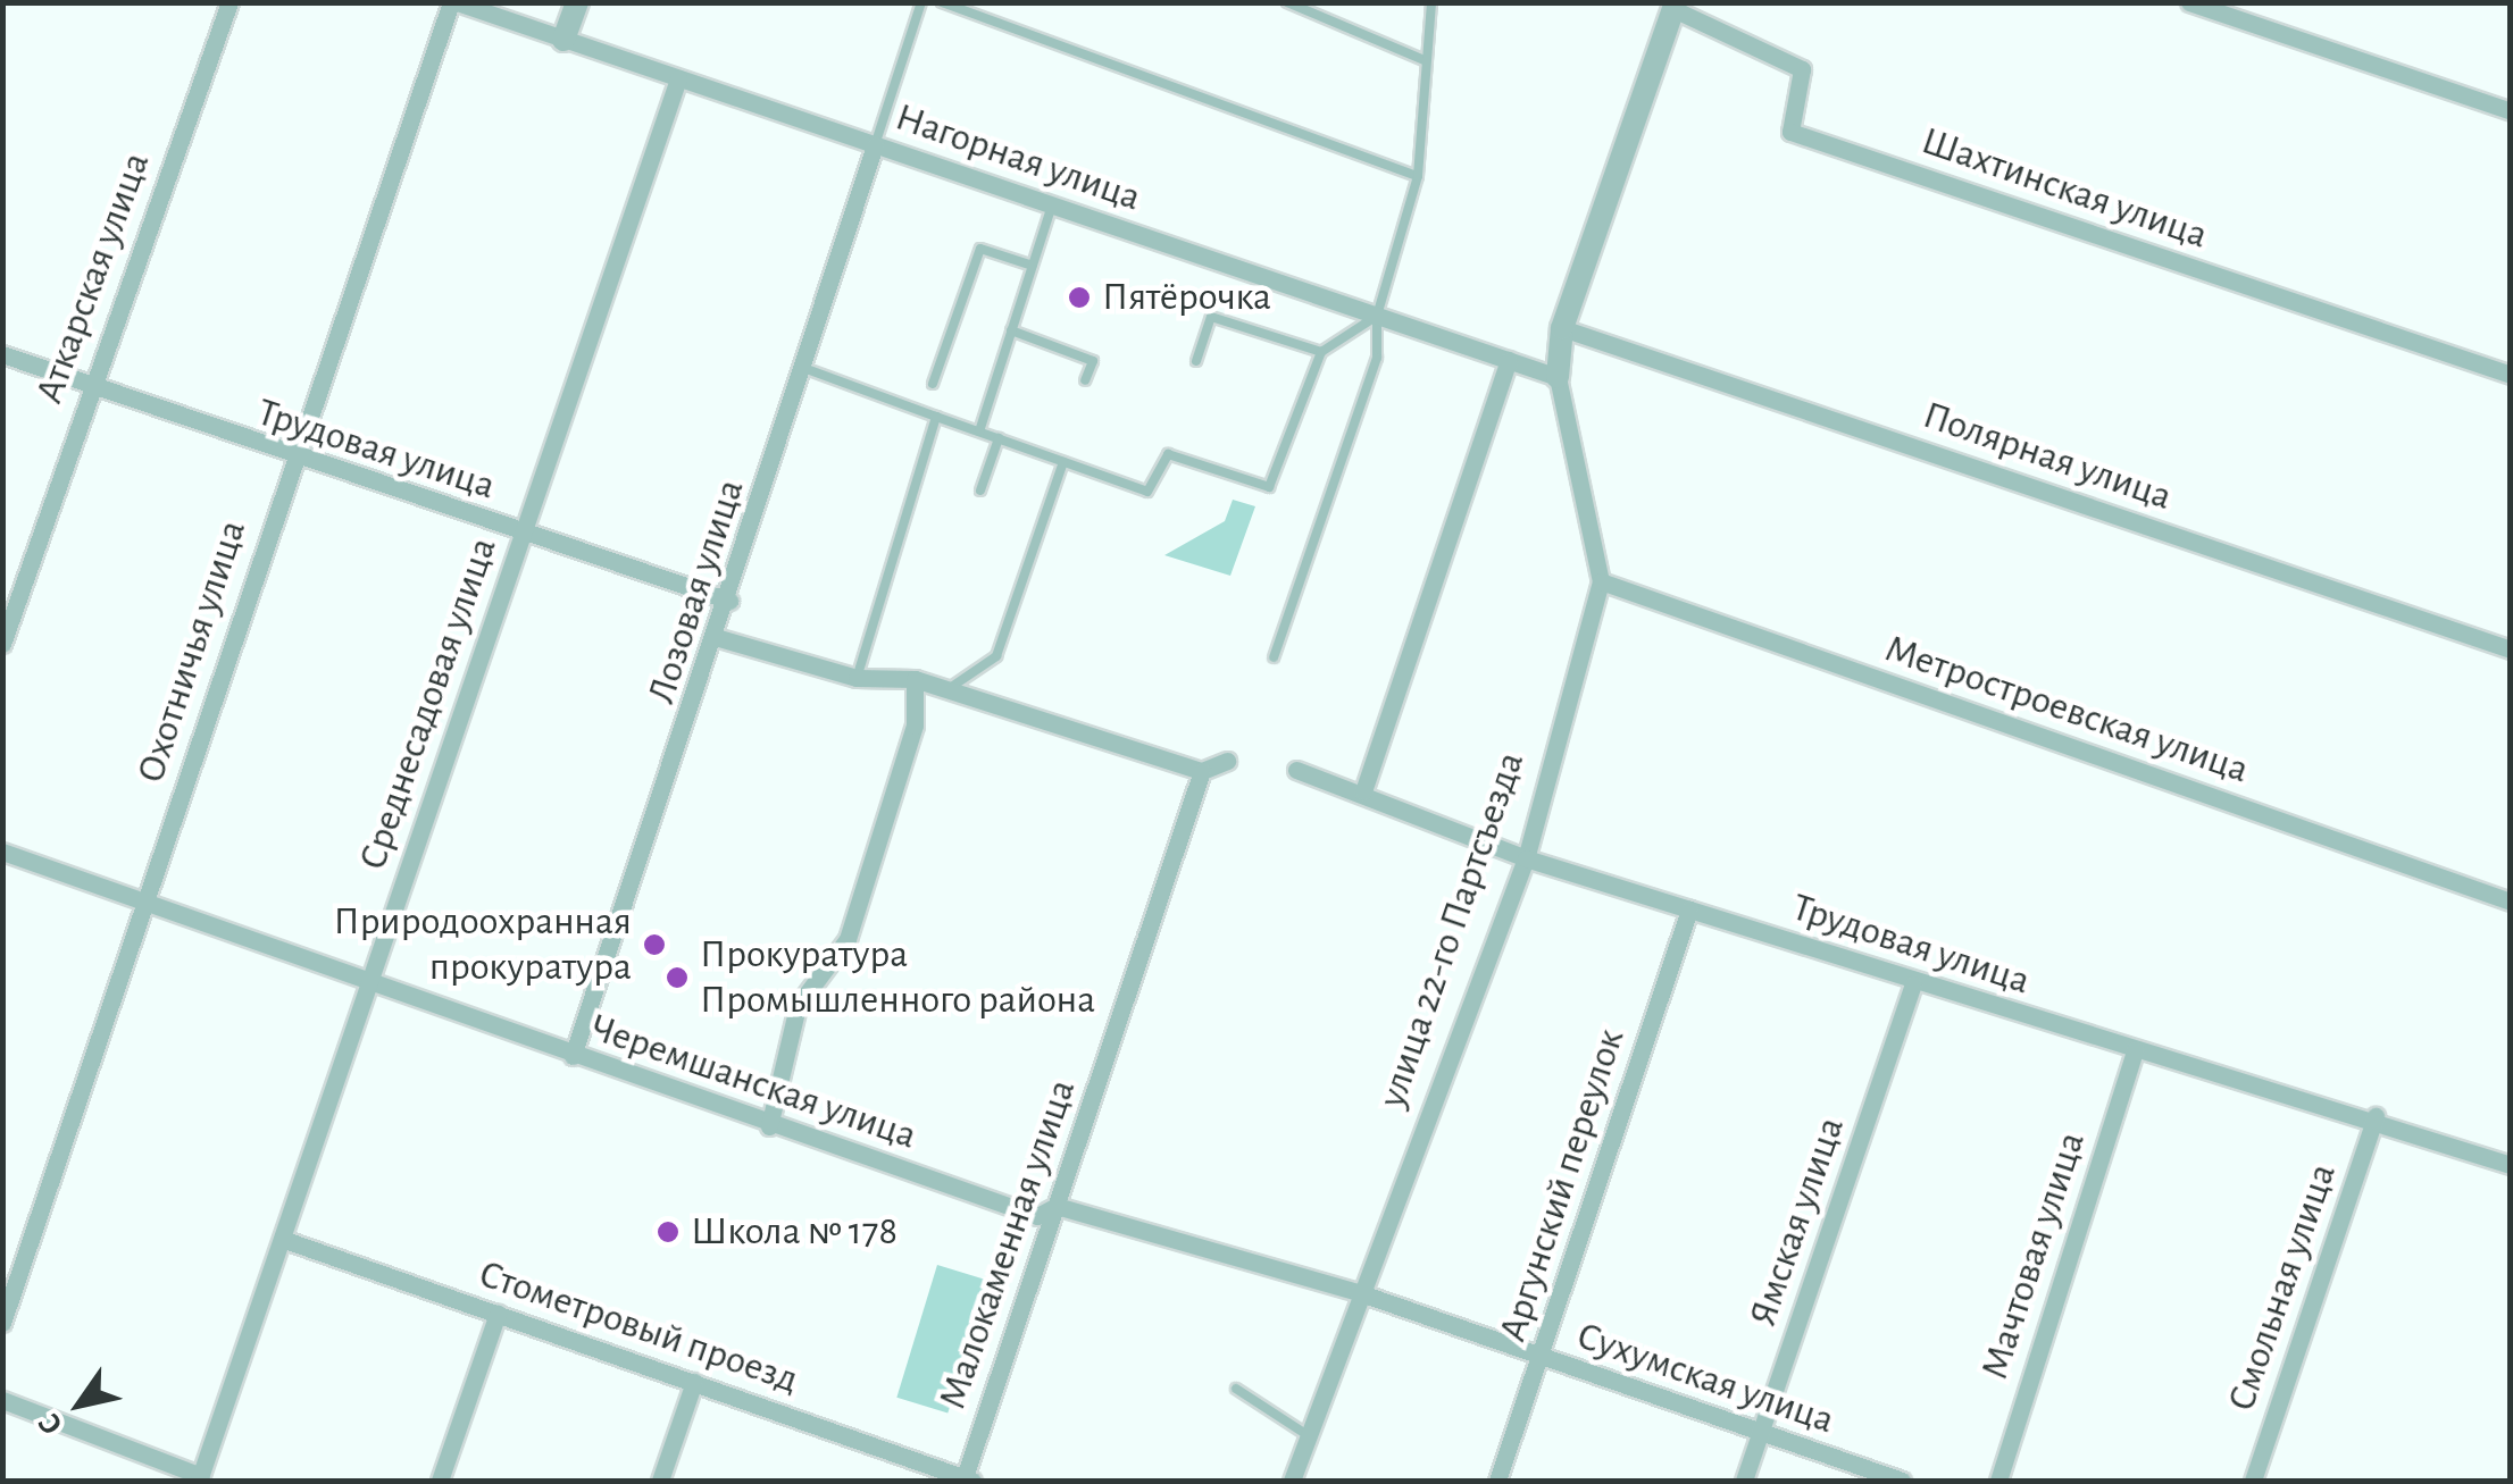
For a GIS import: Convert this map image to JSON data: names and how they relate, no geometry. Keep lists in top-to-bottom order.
{
  "streets": {
    "street": [
      "Нагорная улица",
      "Шахтинская улица",
      "Аткарская улица",
      "Трудовая улица",
      "Полярная улица",
      "Лозовая улица",
      "Охотничья улица",
      "Среднесадовая улица",
      "Метростроевская улица",
      "улица 22-го Партсъезда",
      "Черемшанская улица",
      "Аргунский переулок",
      "Ямская улица",
      "Малокаменная улица",
      "Мачтовая улица",
      "Смольная улица",
      "Стометровый проезд",
      "Сухумская улица"
    ]
  },
  "crossings": [
    ["Нагорная улица", "Лозовая улица"],
    ["Нагорная улица", "Охотничья улица"],
    ["Нагорная улица", "Среднесадовая улица"],
    ["Нагорная улица", "улица 22-го Партсъезда"],
    ["Шахтинская улица", "улица 22-го Партсъезда"],
    ["Аткарская улица", "Трудовая улица"],
    ["Трудовая улица", "Лозовая улица"],
    ["Трудовая улица", "Охотничья улица"],
    ["Трудовая улица", "Среднесадовая улица"],
    ["Трудовая улица", "улица 22-го Партсъезда"],
    ["Трудовая улица", "Аргунский переулок"],
    ["Трудовая улица", "Ямская улица"],
    ["Трудовая улица", "Мачтовая улица"],
    ["Трудовая улица", "Смольная улица"],
    ["Полярная улица", "улица 22-го Партсъезда"],
    ["Лозовая улица", "Черемшанская улица"],
    ["Охотничья улица", "Черемшанская улица"],
    ["Среднесадовая улица", "Черемшанская улица"],
    ["Среднесадовая улица", "Стометровый проезд"],
    ["Метростроевская улица", "улица 22-го Партсъезда"],
    ["улица 22-го Партсъезда", "Черемшанская улица"],
    ["улица 22-го Партсъезда", "Сухумская улица"],
    ["Черемшанская улица", "Малокаменная улица"],
    ["Черемшанская улица", "Сухумская улица"],
    ["Аргунский переулок", "Сухумская улица"],
    ["Ямская улица", "Сухумская улица"],
    ["Малокаменная улица", "Стометровый проезд"]
  ],
  "places": [
    "Пятёрочка",
    "Природоохранная прокуратура",
    "Прокуратура Промышленного района",
    "Школа № 178"
  ],
  "north": "bottom left"
}
